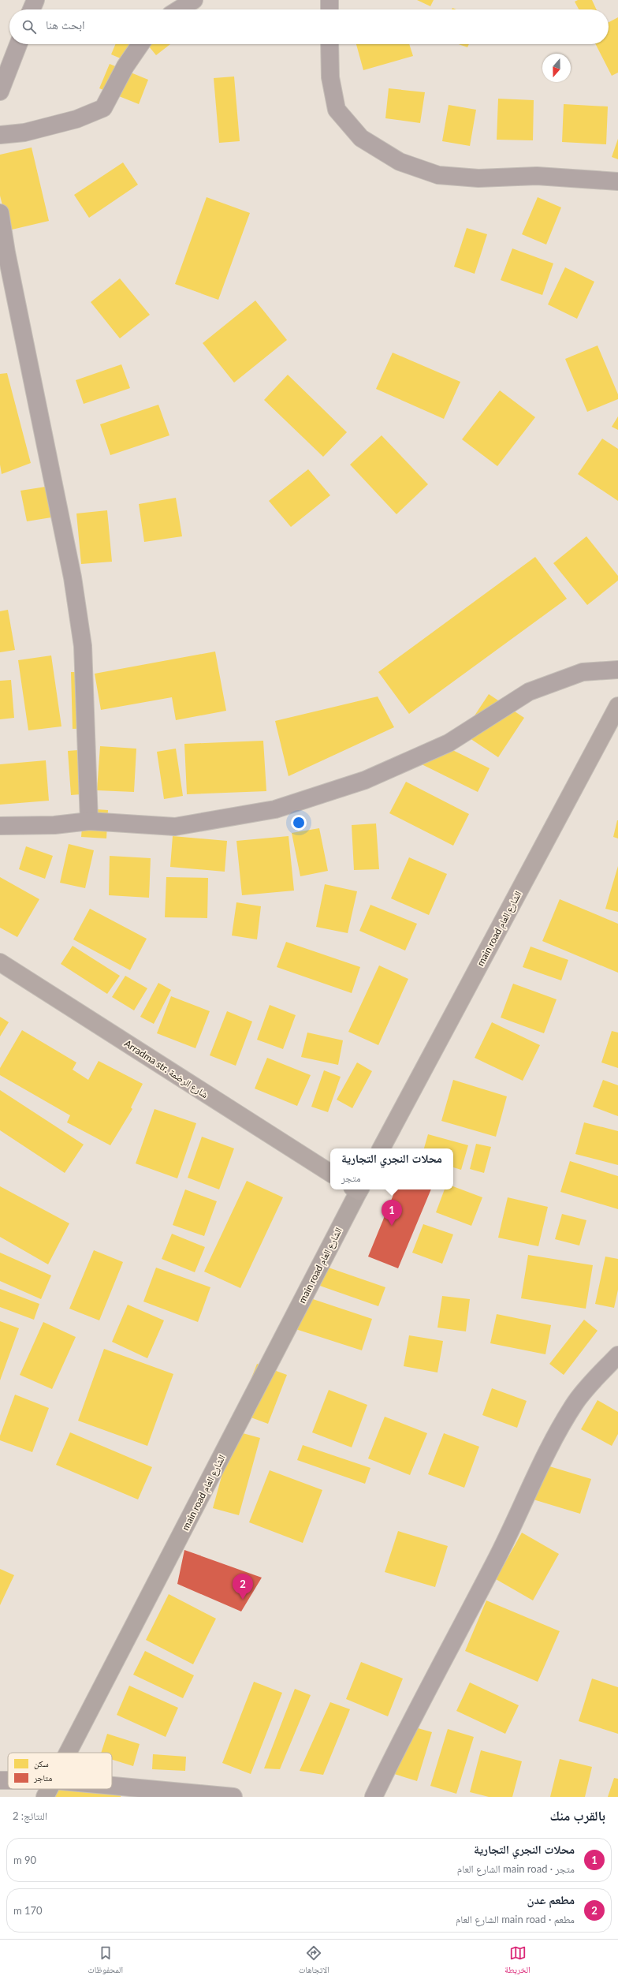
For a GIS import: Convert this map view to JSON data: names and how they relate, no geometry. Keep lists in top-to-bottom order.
{
  "streets": {
    "main road": ["main road الشارع العام", "Arradma str. شارع الرضمة"]
  },
  "legend": ["سكن", "متاجر"],
  "north": "bottom",
  "page": {
    "search": "ابحث هنا",
    "popup": ["محلات النجري التجارية", "متجر"],
    "pins": ["1", "2"],
    "heading": ["بالقرب منك", "النتائج: 2"],
    "list": [
      {
        "mark": "1",
        "name": "محلات النجري التجارية",
        "note": "متجر · main road الشارع العام",
        "value": "90 m"
      },
      {
        "mark": "2",
        "name": "مطعم عدن",
        "note": "مطعم · main road الشارع العام",
        "value": "170 m"
      }
    ],
    "nav": ["الخريطة", "الاتجاهات", "المحفوظات"]
  }
}
